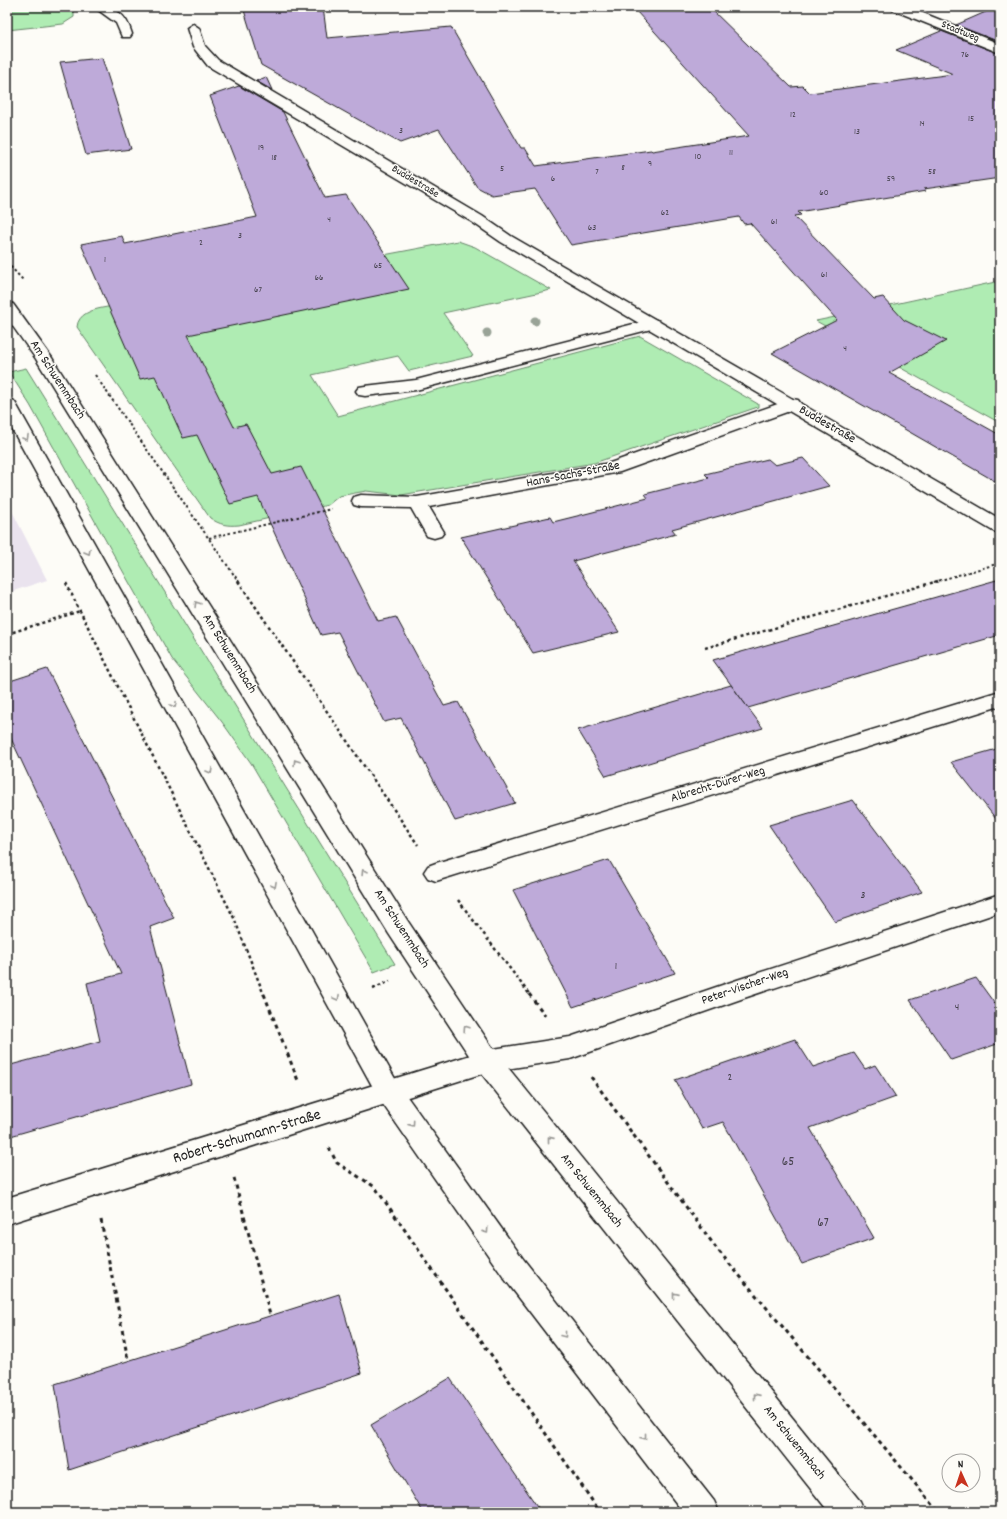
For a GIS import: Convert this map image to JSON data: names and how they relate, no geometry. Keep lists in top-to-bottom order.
{
  "streets": {
    "street": [
      "Stadtweg",
      "Buddestraße",
      "Am Schwemmbach",
      "Hans-Sachs-Straße",
      "Albrecht-Dürer-Weg",
      "Peter-Vischer-Weg",
      "Robert-Schumann-Straße"
    ]
  },
  "crossings": [
    ["Buddestraße", "Hans-Sachs-Straße"],
    ["Am Schwemmbach", "Peter-Vischer-Weg"],
    ["Am Schwemmbach", "Robert-Schumann-Straße"],
    ["Peter-Vischer-Weg", "Robert-Schumann-Straße"]
  ],
  "house_numbers": [
    "76",
    "12",
    "15",
    "14",
    "3",
    "13",
    "19",
    "11",
    "10",
    "18",
    "9",
    "8",
    "5",
    "7",
    "58",
    "6",
    "59",
    "60",
    "62",
    "4",
    "61",
    "63",
    "3",
    "2",
    "1",
    "65",
    "61",
    "66",
    "67",
    "4",
    "3",
    "1",
    "4",
    "2",
    "65",
    "67"
  ],
  "north": "top"
}
